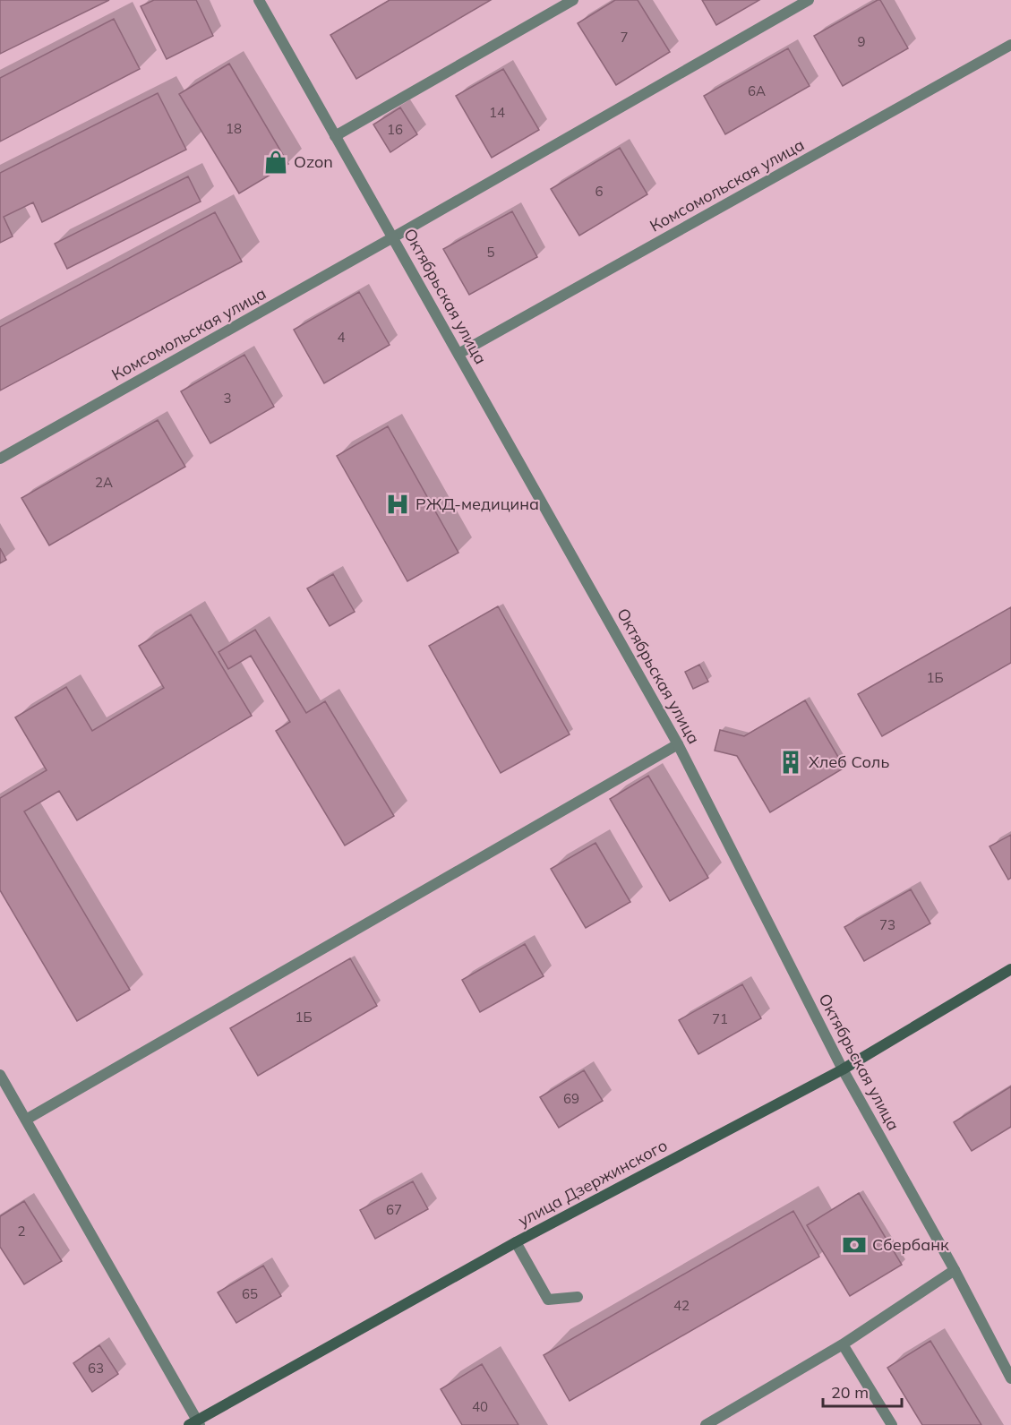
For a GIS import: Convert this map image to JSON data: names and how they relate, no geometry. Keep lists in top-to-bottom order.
{
  "streets": {
    "street": ["Комсомольская улица", "Октябрьская улица", "улица Дзержинского"]
  },
  "crossings": [
    ["Комсомольская улица", "Октябрьская улица"],
    ["Октябрьская улица", "улица Дзержинского"]
  ],
  "places": {
    "shop": ["Ozon"],
    "hospital": ["РЖД-медицина"],
    "building": ["Хлеб Соль"],
    "bank": ["Сбербанк"]
  },
  "house_numbers": [
    "7",
    "9",
    "6А",
    "14",
    "18",
    "16",
    "6",
    "5",
    "4",
    "3",
    "2А",
    "1Б",
    "73",
    "1Б",
    "71",
    "69",
    "67",
    "2",
    "65",
    "42",
    "63",
    "40"
  ],
  "scale_bar": "20 m"
}
